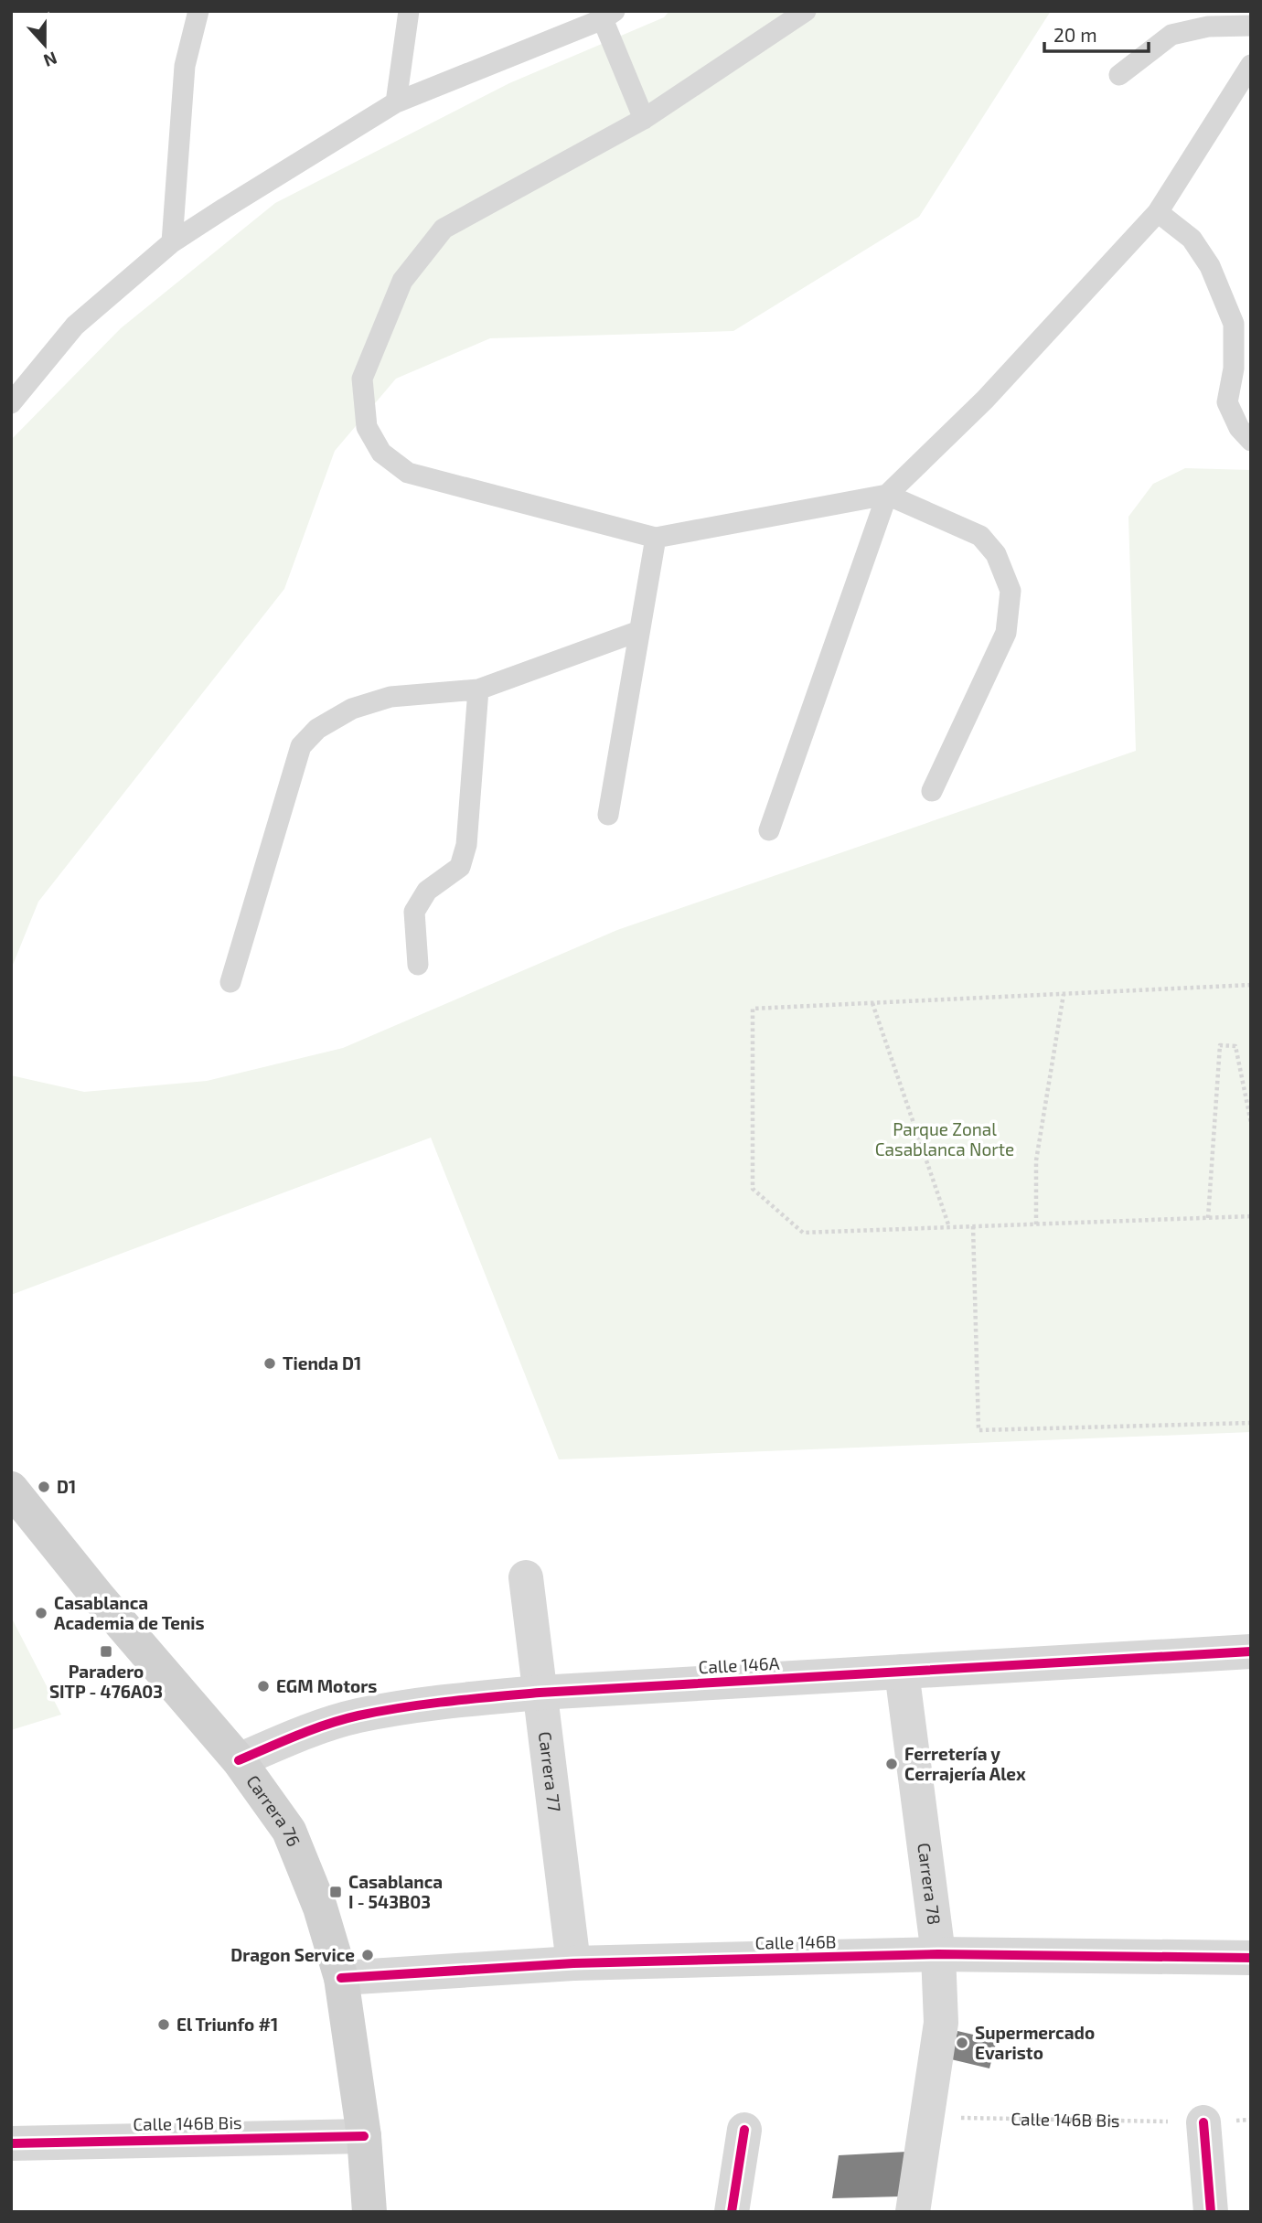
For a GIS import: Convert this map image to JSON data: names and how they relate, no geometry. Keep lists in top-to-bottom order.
{
  "streets": {
    "street": [
      "Calle 146A",
      "Carrera 77",
      "Carrera 76",
      "Carrera 78",
      "Calle 146B",
      "Calle 146B Bis"
    ]
  },
  "crossings": [
    ["Calle 146A", "Carrera 77"],
    ["Calle 146A", "Carrera 76"],
    ["Calle 146A", "Carrera 78"],
    ["Carrera 77", "Calle 146B"],
    ["Carrera 76", "Calle 146B"],
    ["Carrera 76", "Calle 146B Bis"],
    ["Carrera 78", "Calle 146B"],
    ["Carrera 78", "Calle 146B Bis"]
  ],
  "parks": ["Parque Zonal Casablanca Norte"],
  "places": {
    "other": [
      "Tienda D1",
      "D1",
      "Casablanca Academia de Tenis",
      "EGM Motors",
      "Ferretería y Cerrajería Alex",
      "Dragon Service",
      "El Triunfo #1",
      "Supermercado Evaristo"
    ],
    "transit": ["Paradero SITP - 476A03", "Casablanca I - 543B03"]
  },
  "scale_bar": "20 m",
  "north": "bottom"
}
